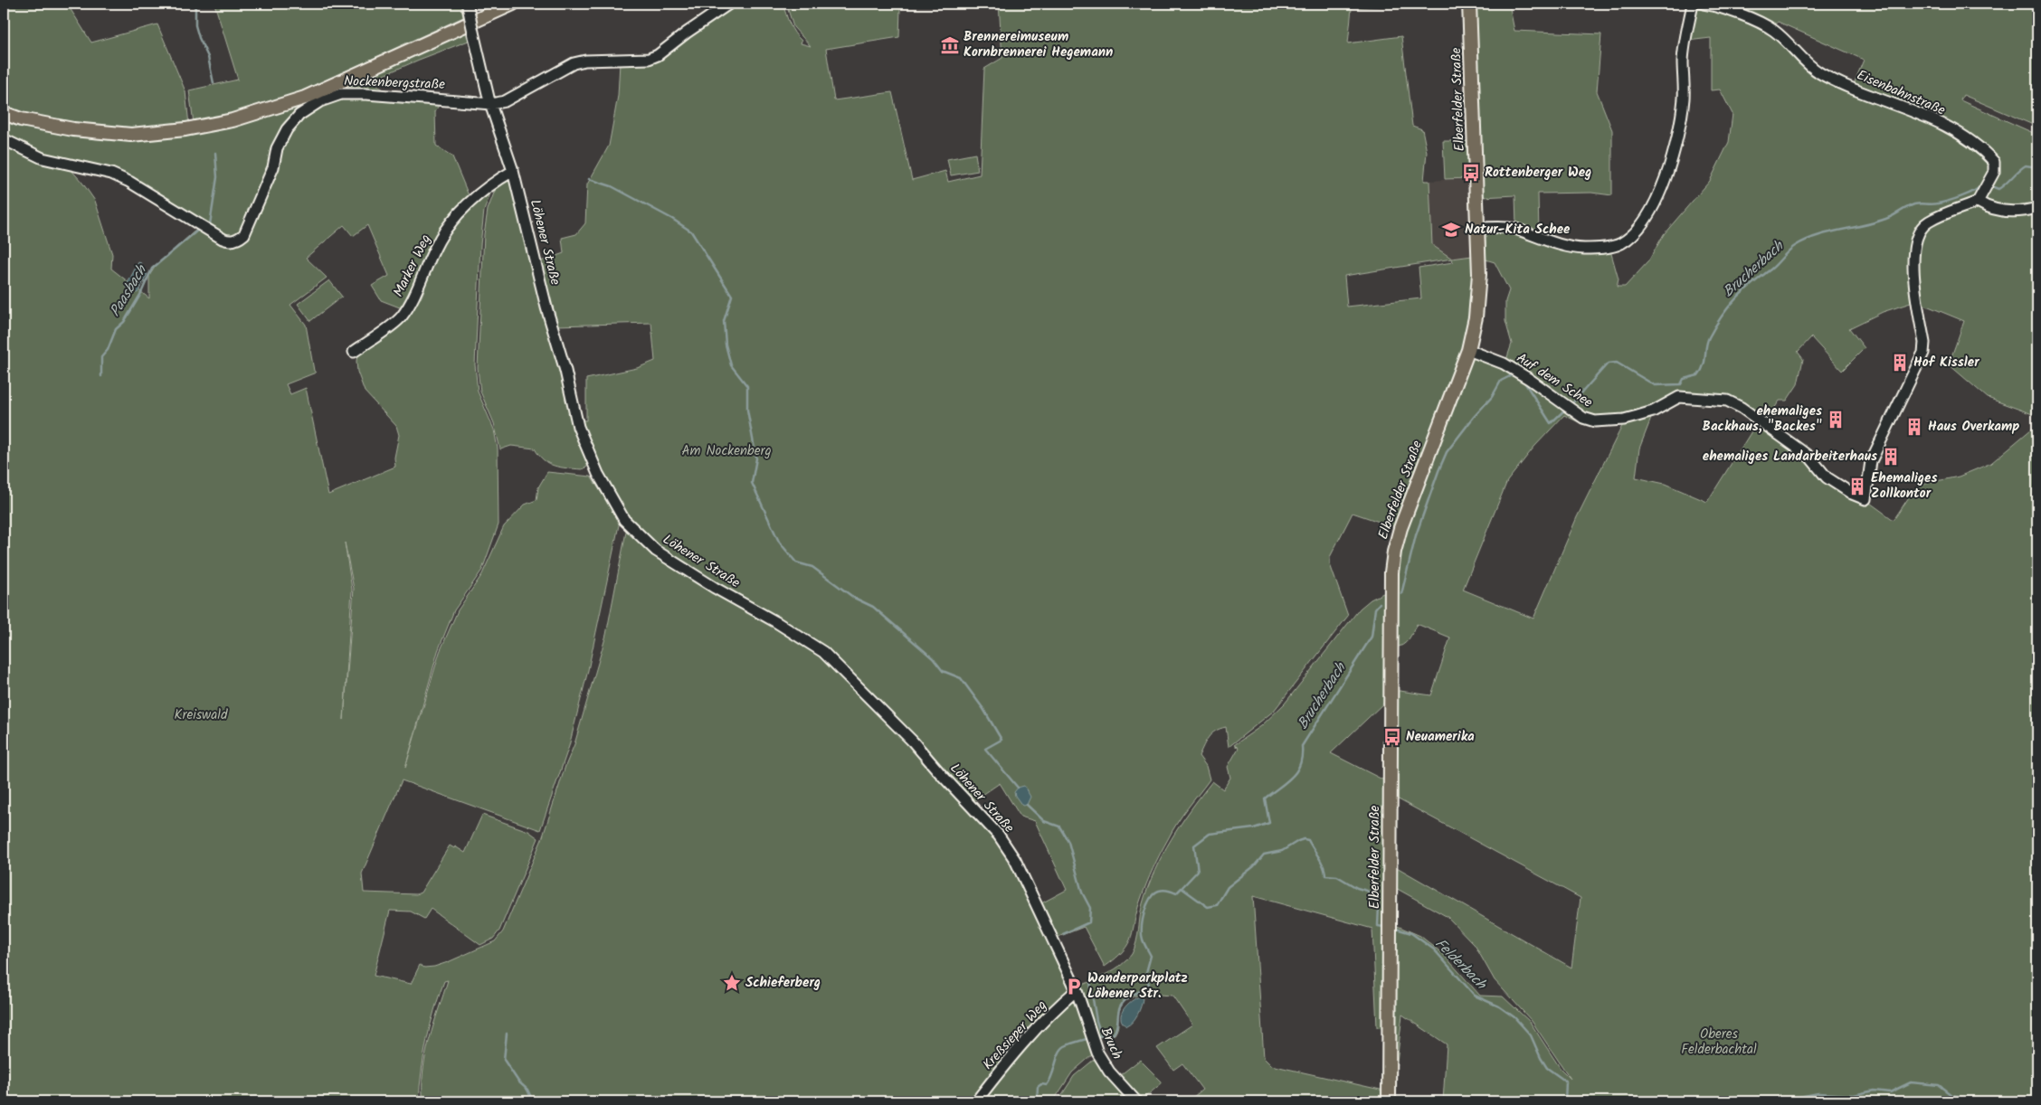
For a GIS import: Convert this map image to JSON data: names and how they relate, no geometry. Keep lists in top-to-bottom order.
{
  "streets": {
    "main road": ["Nockenbergstraße", "Elberfelder Straße"],
    "street": [
      "Eisenbahnstraße",
      "Löhener Straße",
      "Marker Weg",
      "Auf dem Schee",
      "Kreßsieper Weg",
      "Bruch"
    ]
  },
  "crossings": [
    ["Nockenbergstraße", "Löhener Straße"],
    ["Eisenbahnstraße", "Auf dem Schee"],
    ["Elberfelder Straße", "Auf dem Schee"],
    ["Löhener Straße", "Marker Weg"],
    ["Löhener Straße", "Kreßsieper Weg"],
    ["Löhener Straße", "Bruch"],
    ["Kreßsieper Weg", "Bruch"]
  ],
  "water": ["Brucherbach", "Paasbach", "Felderbach"],
  "parks": ["Am Nockenberg", "Kreiswald", "Oberes Felderbachtal"],
  "places": {
    "museum": ["Brennereimuseum Kornbrennerei Hegemann"],
    "bus stop": ["Rottenberger Weg", "Neuamerika"],
    "school or university": ["Natur-Kita Schee"],
    "building": [
      "Hof Kissler",
      "ehemaliges Backhaus, \"Backes\"",
      "Haus Overkamp",
      "ehemaliges Landarbeiterhaus",
      "Ehemaliges Zollkontor"
    ],
    "place": ["Schieferberg"],
    "parking": ["Wanderparkplatz Löhener Str."]
  }
}
